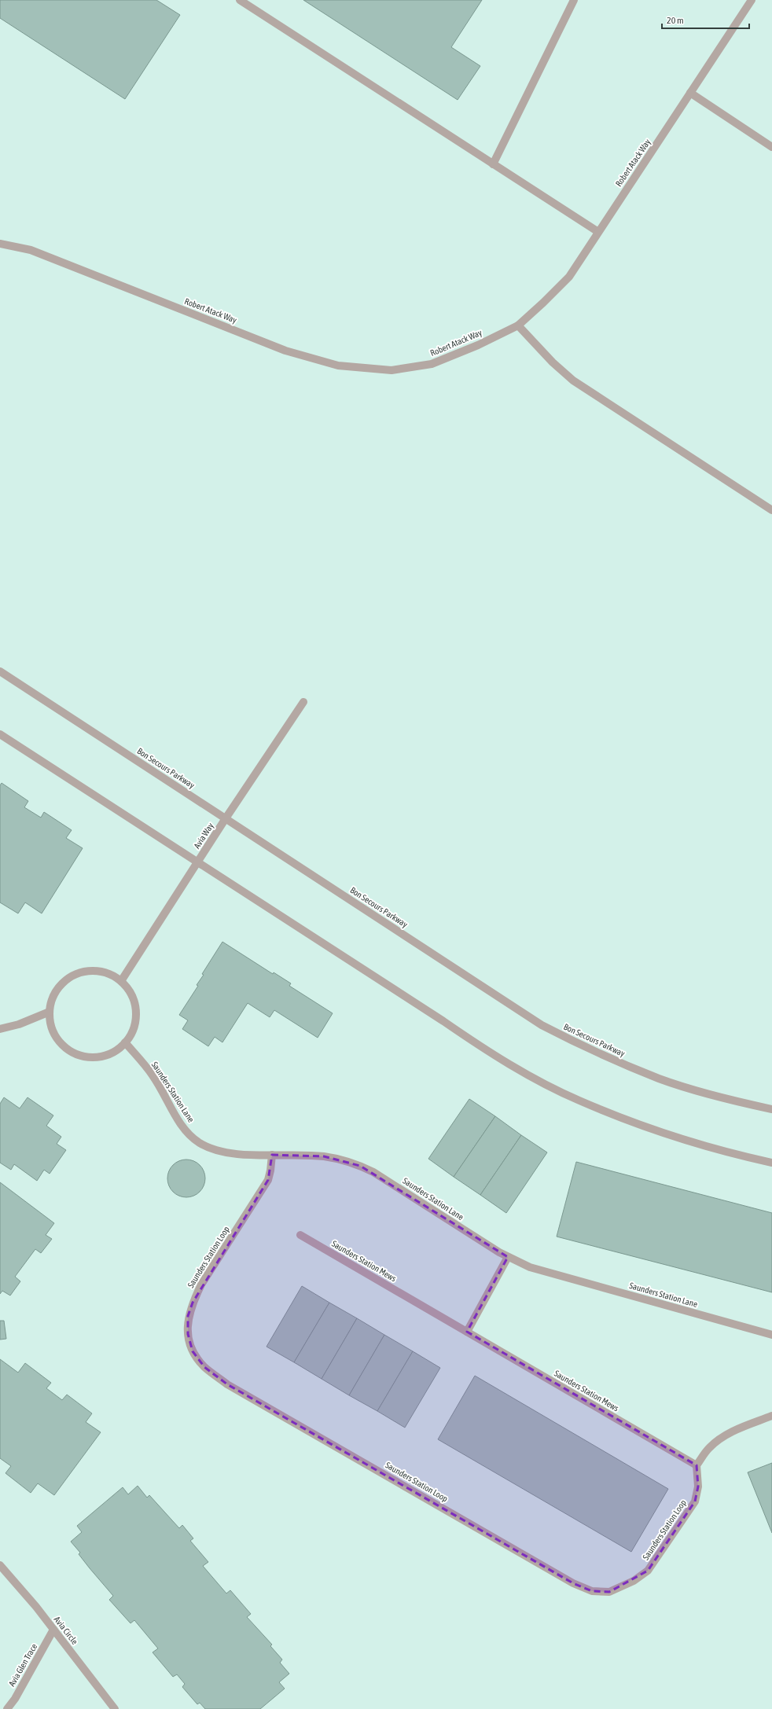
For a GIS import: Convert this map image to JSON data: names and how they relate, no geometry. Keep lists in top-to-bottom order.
{
  "streets": {
    "street": [
      "Robert Atack Way",
      "Bon Secours Parkway",
      "Avia Way",
      "Saunders Station Lane",
      "Saunders Station Loop",
      "Saunders Station Mews",
      "Avia Circle",
      "Avia Glen Trace"
    ]
  },
  "crossings": [
    ["Bon Secours Parkway", "Avia Way"],
    ["Avia Way", "Saunders Station Lane"],
    ["Saunders Station Lane", "Saunders Station Loop"],
    ["Saunders Station Loop", "Saunders Station Mews"],
    ["Avia Circle", "Avia Glen Trace"]
  ],
  "scale_bar": "20 m"
}
